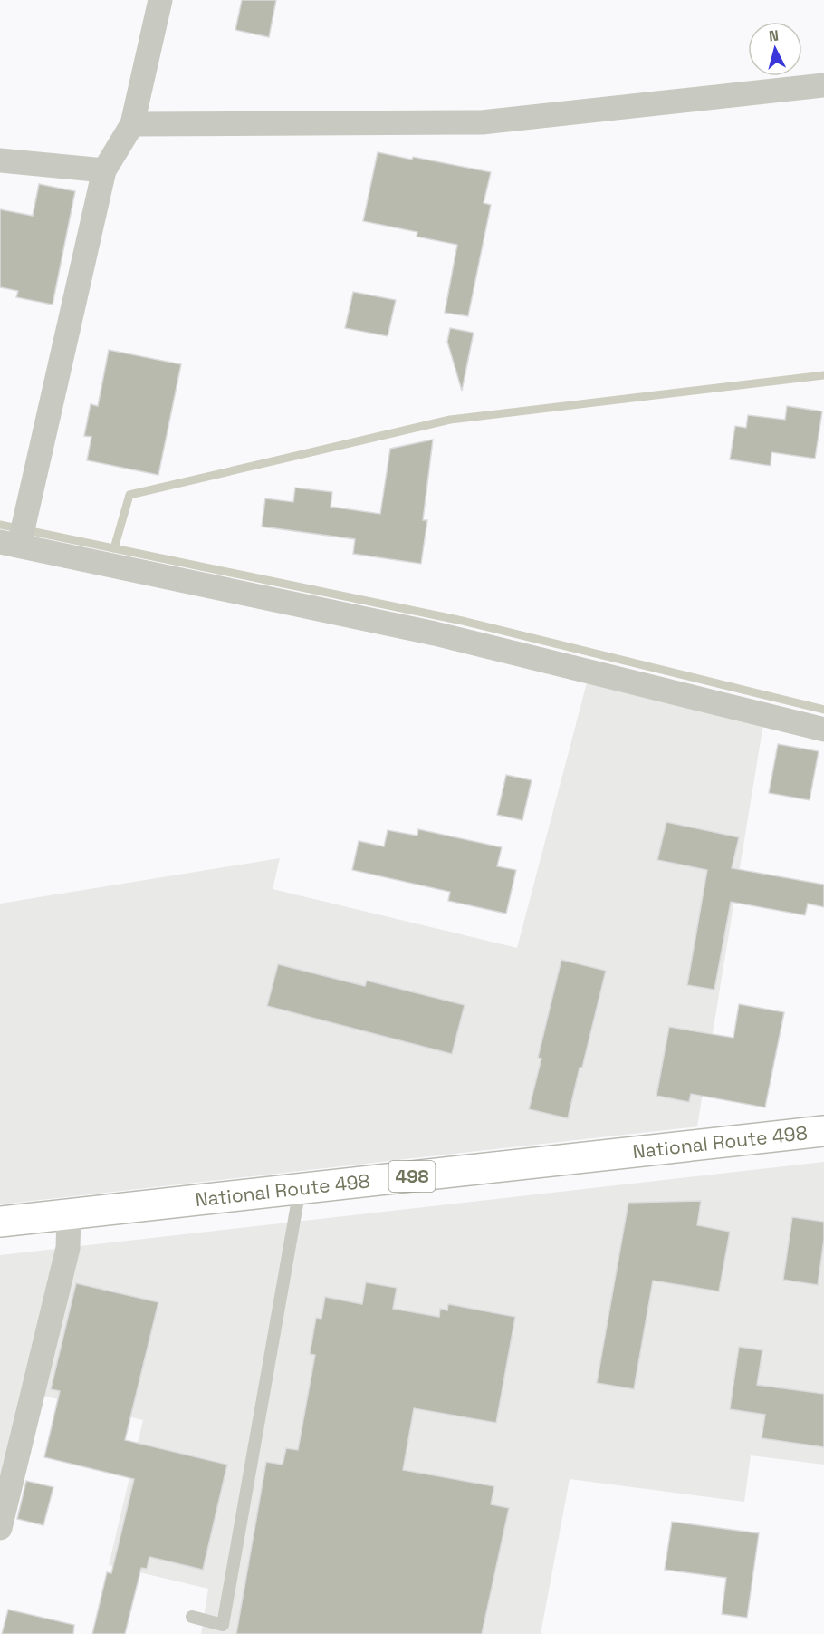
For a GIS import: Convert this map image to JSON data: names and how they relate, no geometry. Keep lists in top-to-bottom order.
{
  "streets": {
    "highway": ["National Route 498", "498"]
  },
  "north": "top"
}
